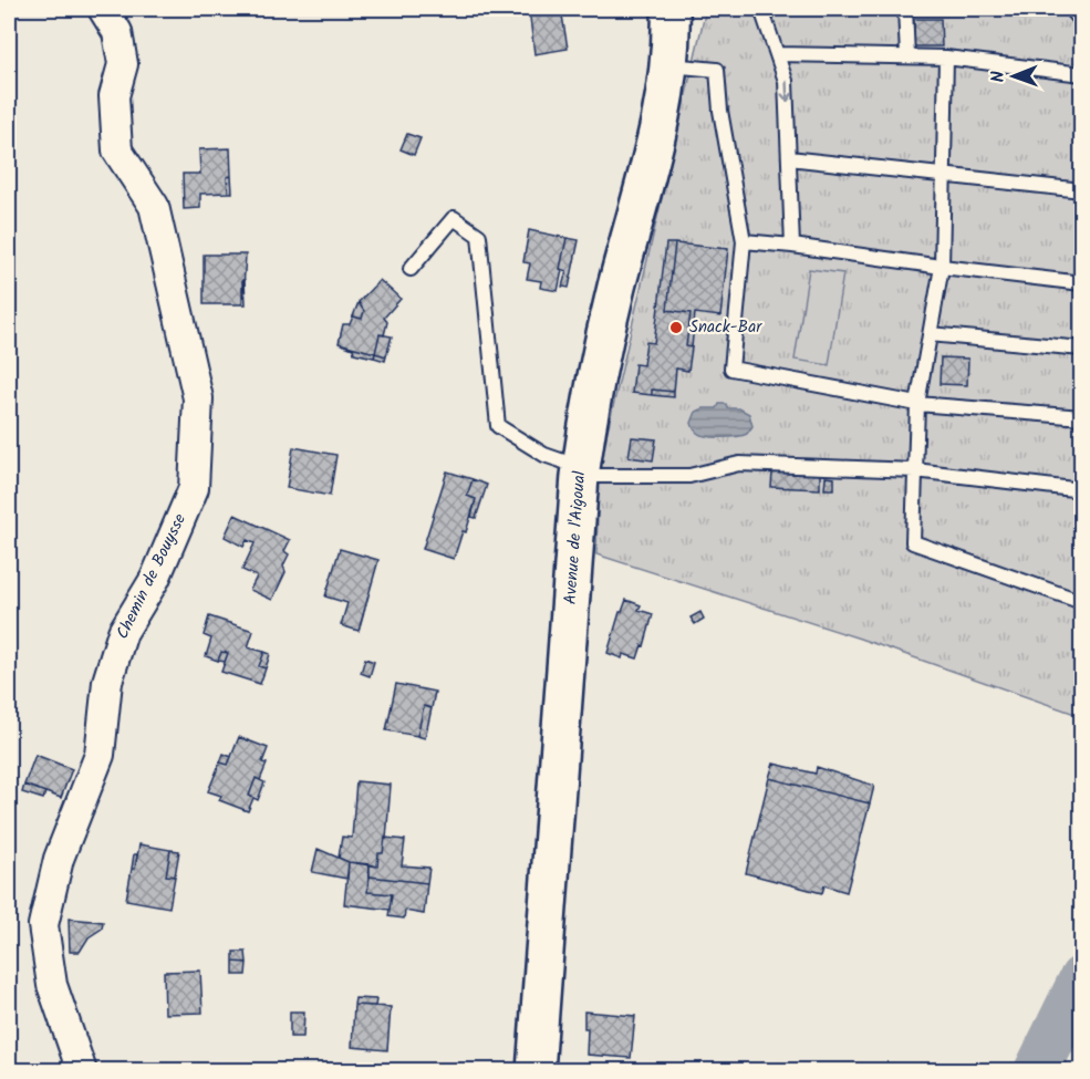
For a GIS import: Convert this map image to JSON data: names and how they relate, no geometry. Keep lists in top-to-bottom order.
{
  "streets": {
    "main road": ["Avenue de l'Aigoual"],
    "street": ["Chemin de Bouysse"]
  },
  "places": ["Snack-Bar"],
  "north": "left"
}
